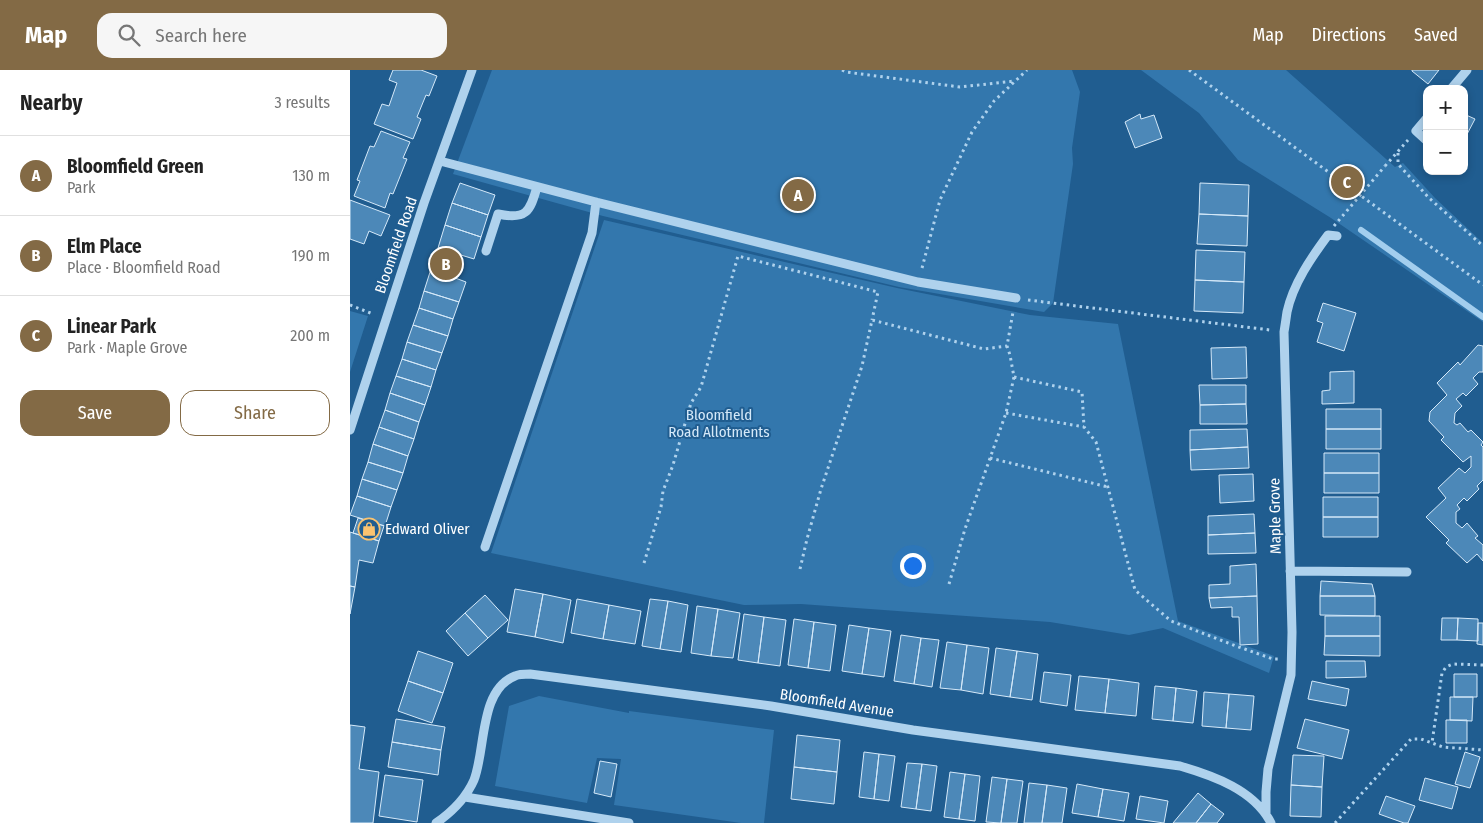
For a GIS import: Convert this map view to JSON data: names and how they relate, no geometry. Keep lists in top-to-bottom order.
{
  "streets": {
    "street": ["Bloomfield Road", "Maple Grove", "Bloomfield Avenue"]
  },
  "crossings": [
    ["Maple Grove", "Bloomfield Avenue"]
  ],
  "parks": ["Bloomfield Road Allotments"],
  "places": {
    "shop": ["Edward Oliver"]
  },
  "page": {
    "header": "Map",
    "search": "Search here",
    "nav": ["Map", "Directions", "Saved"],
    "heading": ["Nearby", "3 results"],
    "map_buttons": ["+", "−"],
    "list": [
      {
        "mark": "A",
        "name": "Bloomfield Green",
        "note": "Park",
        "value": "130 m"
      },
      {
        "mark": "B",
        "name": "Elm Place",
        "note": "Place · Bloomfield Road",
        "value": "190 m"
      },
      {
        "mark": "C",
        "name": "Linear Park",
        "note": "Park · Maple Grove",
        "value": "200 m"
      }
    ],
    "pins": ["C", "A", "B"],
    "buttons": ["Save", "Share"]
  }
}
